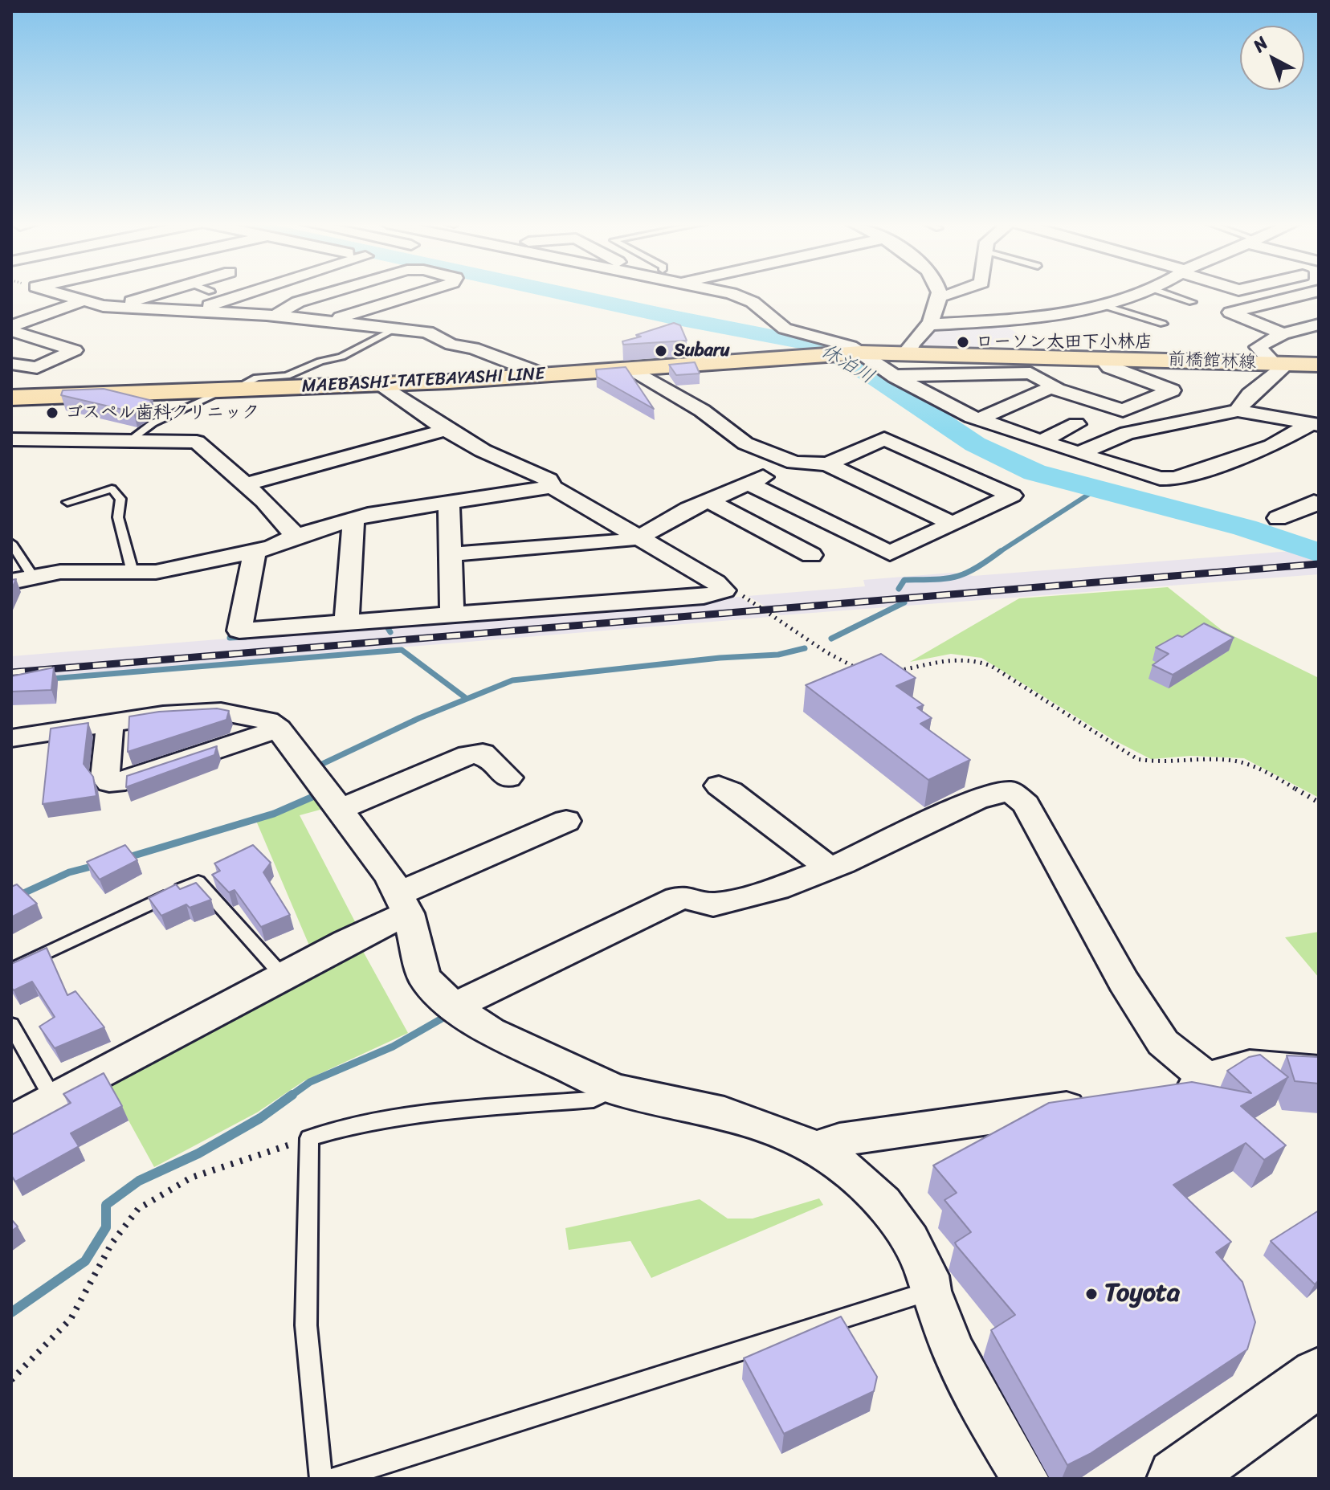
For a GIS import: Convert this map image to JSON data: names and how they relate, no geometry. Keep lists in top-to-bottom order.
{
  "streets": {
    "main road": ["前橋館林線", "MAEBASHI-TATEBAYASHI LINE"]
  },
  "crossings": [
    ["前橋館林線", "MAEBASHI-TATEBAYASHI LINE"]
  ],
  "water": ["休泊川"],
  "places": [
    "ローソン太田下小林店",
    "Subaru",
    "ゴスペル歯科クリニック",
    "Toyota"
  ],
  "north": "top left"
}
